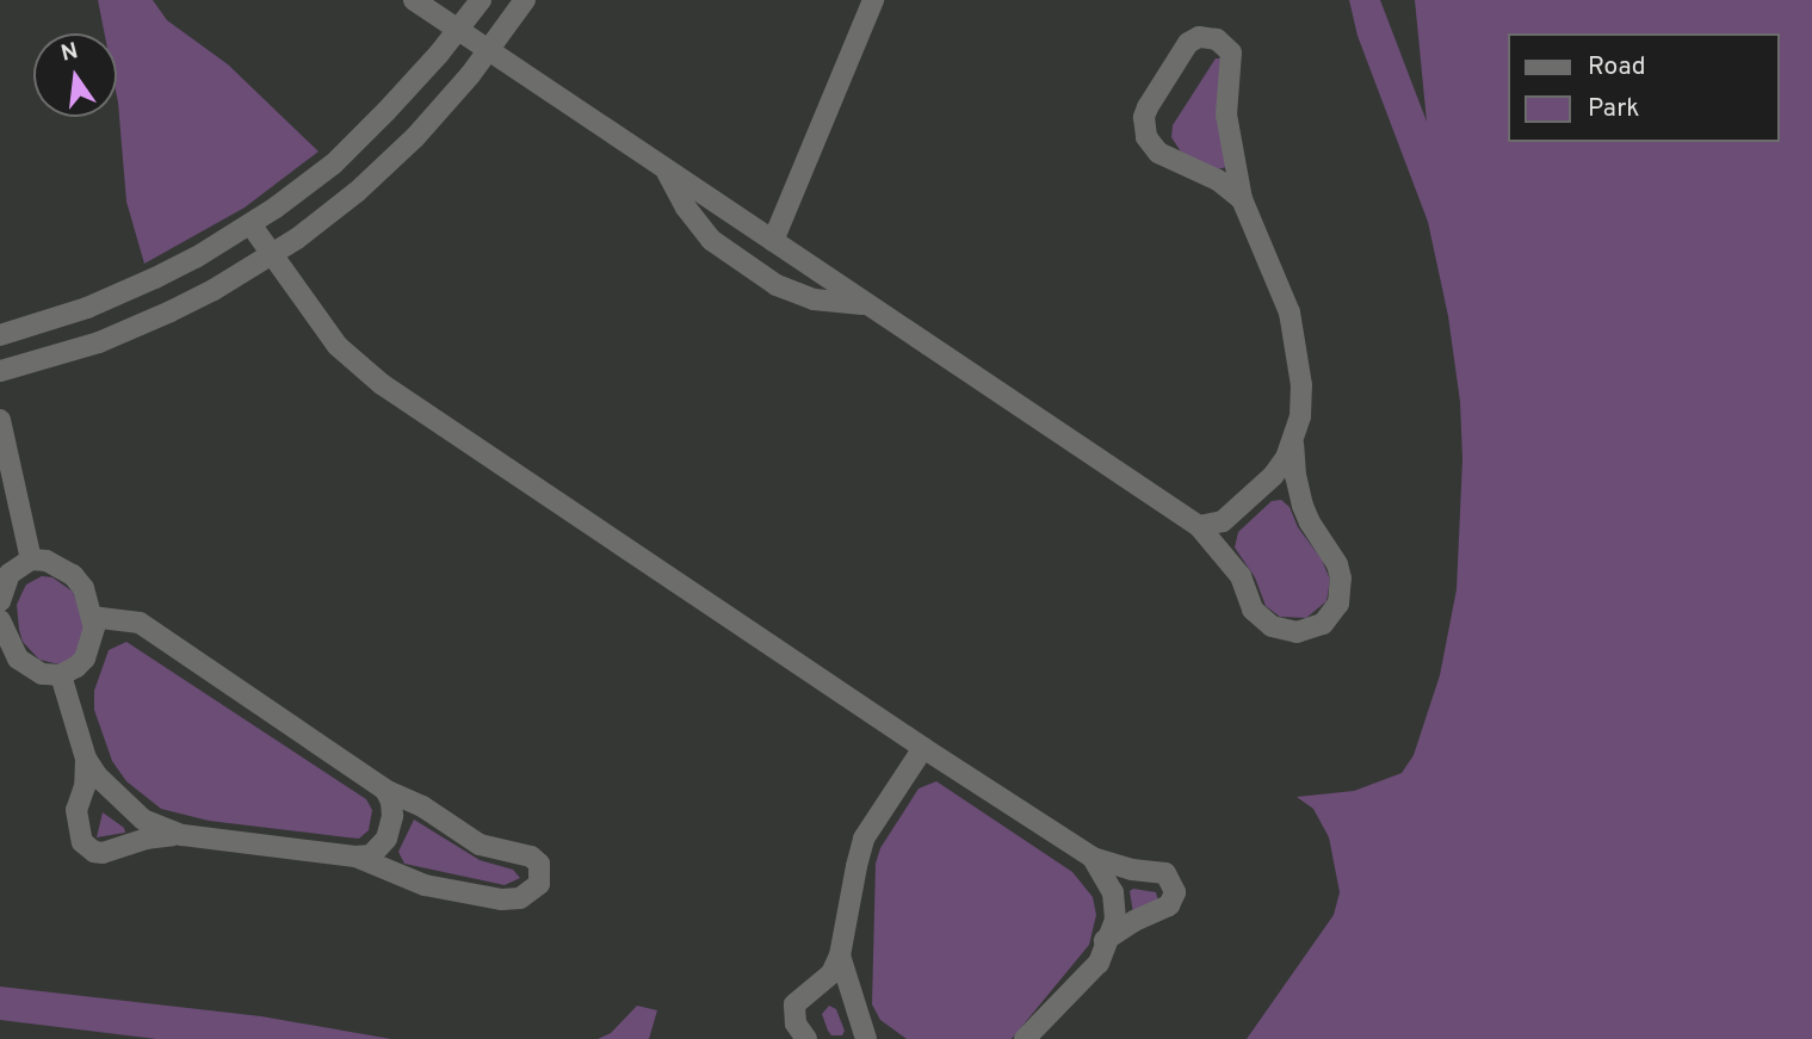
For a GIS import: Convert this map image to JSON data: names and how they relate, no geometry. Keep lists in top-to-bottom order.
{
  "legend": ["Road", "Park"],
  "north": "top"
}
